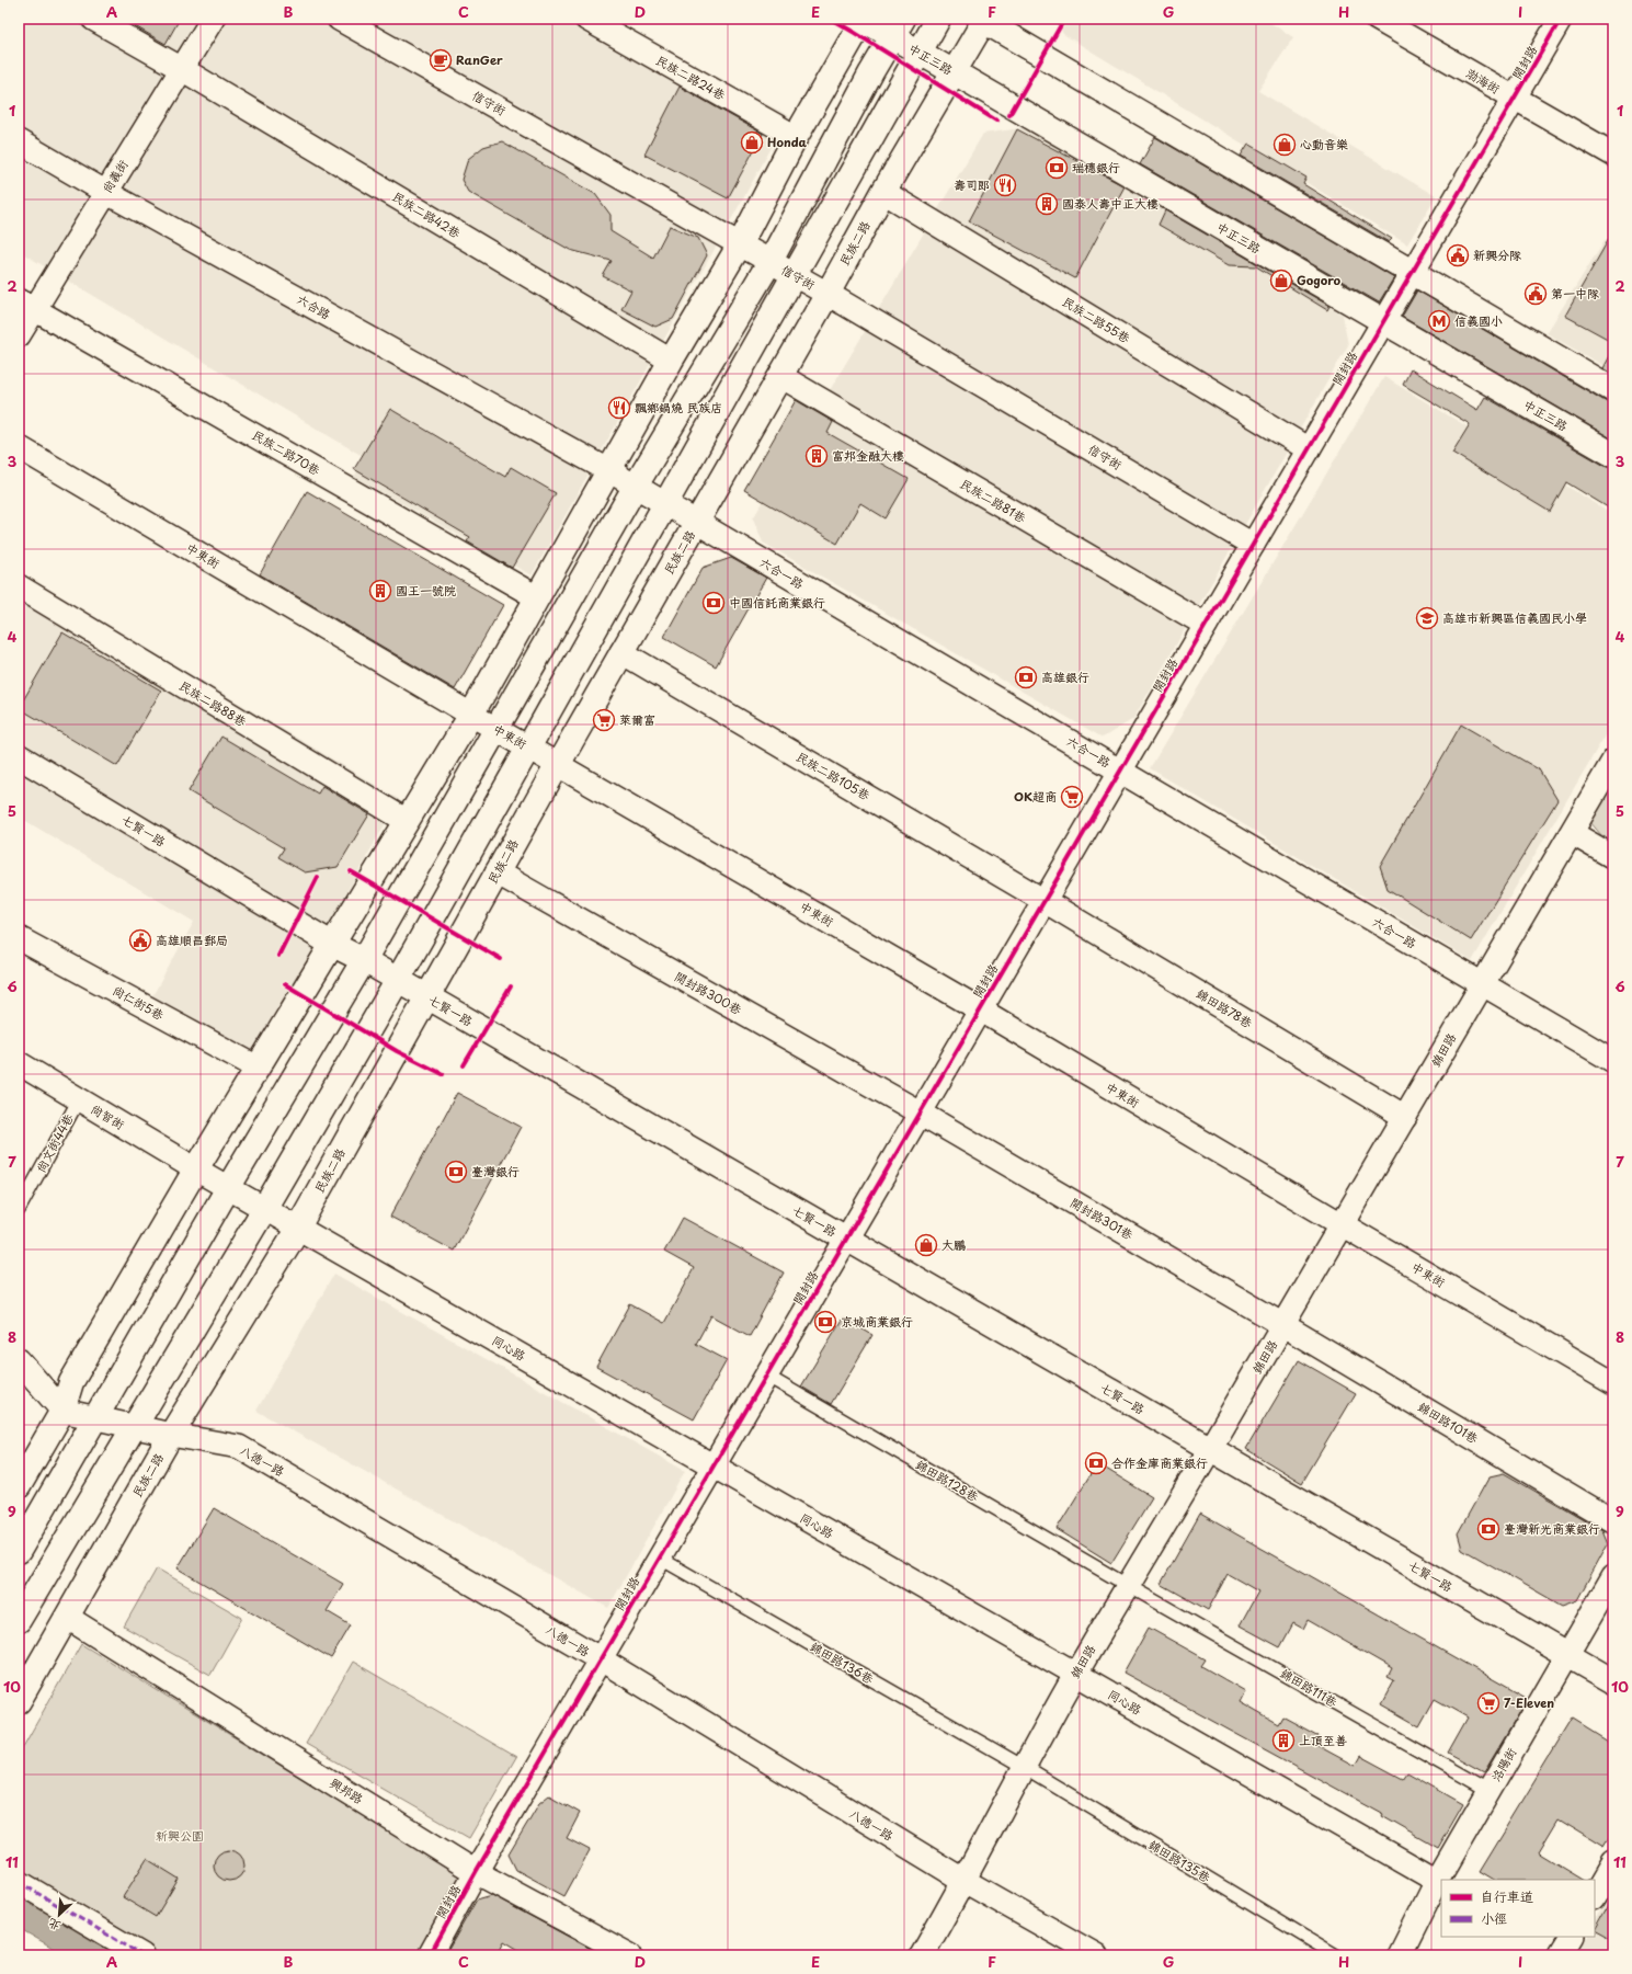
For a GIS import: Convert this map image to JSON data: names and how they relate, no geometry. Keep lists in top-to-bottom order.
{
  "streets": {
    "street": [
      "中正三路",
      "開封路",
      "民族二路24巷",
      "渤海街",
      "信守街",
      "尚義街",
      "民族二路42巷",
      "民族二路",
      "六合路",
      "民族二路55巷",
      "民族二路70巷",
      "民族二路81巷",
      "中東街",
      "六合一路",
      "民族二路88巷",
      "民族二路105巷",
      "七賢一路",
      "開封路300巷",
      "尚仁街5巷",
      "錦田路78巷",
      "錦田路",
      "尚智街",
      "開封路301巷",
      "同心路",
      "錦田路101巷",
      "八德一路",
      "洛陽街",
      "興邦路"
    ],
    "lane": [
      "尚文街44巷",
      "錦田路128巷",
      "錦田路136巷",
      "錦田路111巷",
      "錦田路135巷"
    ]
  },
  "crossings": [
    ["中正三路", "開封路"],
    ["中正三路", "民族二路"],
    ["開封路", "渤海街"],
    ["開封路", "信守街"],
    ["開封路", "民族二路55巷"],
    ["開封路", "民族二路81巷"],
    ["開封路", "中東街"],
    ["開封路", "六合一路"],
    ["開封路", "民族二路105巷"],
    ["開封路", "七賢一路"],
    ["開封路", "開封路300巷"],
    ["開封路", "錦田路78巷"],
    ["開封路", "開封路301巷"],
    ["開封路", "同心路"],
    ["開封路", "八德一路"],
    ["開封路", "錦田路128巷"],
    ["開封路", "錦田路136巷"],
    ["開封路", "興邦路"],
    ["信守街", "民族二路"],
    ["尚義街", "民族二路42巷"],
    ["尚義街", "六合路"],
    ["尚義街", "民族二路70巷"],
    ["民族二路", "民族二路55巷"],
    ["民族二路", "民族二路81巷"],
    ["民族二路", "中東街"],
    ["民族二路", "六合一路"],
    ["民族二路", "民族二路105巷"],
    ["民族二路", "七賢一路"],
    ["民族二路", "開封路300巷"],
    ["民族二路", "同心路"],
    ["民族二路", "八德一路"],
    ["民族二路", "興邦路"],
    ["六合路", "六合一路"],
    ["中東街", "錦田路"],
    ["六合一路", "錦田路"],
    ["民族二路105巷", "錦田路78巷"],
    ["七賢一路", "錦田路"],
    ["七賢一路", "洛陽街"],
    ["開封路300巷", "開封路301巷"],
    ["錦田路78巷", "錦田路"],
    ["錦田路", "開封路301巷"],
    ["錦田路", "同心路"],
    ["錦田路", "錦田路101巷"],
    ["錦田路", "八德一路"],
    ["錦田路", "錦田路128巷"],
    ["錦田路", "錦田路136巷"],
    ["錦田路", "錦田路111巷"],
    ["錦田路", "錦田路135巷"],
    ["尚智街", "尚文街44巷"],
    ["尚智街", "同心路"],
    ["開封路301巷", "錦田路101巷"],
    ["同心路", "洛陽街"],
    ["錦田路128巷", "錦田路111巷"],
    ["錦田路136巷", "錦田路135巷"],
    ["錦田路111巷", "洛陽街"]
  ],
  "parks": ["新興公園"],
  "places": {
    "cafe": ["RanGer"],
    "shop": [
      "Honda",
      "心動音樂",
      "Gogoro",
      "大鵬"
    ],
    "bank": [
      "瑞穗銀行",
      "中國信託商業銀行",
      "高雄銀行",
      "臺灣銀行",
      "京城商業銀行",
      "合作金庫商業銀行",
      "臺灣新光商業銀行"
    ],
    "restaurant": ["壽司郎", "飄鄉鍋燒 民族店"],
    "building": [
      "國泰人壽中正大樓",
      "富邦金融大樓",
      "國王一號院",
      "上頂至善"
    ],
    "public building": ["新興分隊", "第一中隊", "高雄順昌郵局"],
    "metro station": ["信義國小"],
    "school or university": ["高雄市新興區信義國民小學"],
    "supermarket": ["萊爾富", "OK超商", "7-Eleven"]
  },
  "legend": ["自行車道", "小徑"],
  "north": "bottom left",
  "grid": {
    "columns": [
      "A",
      "B",
      "C",
      "D",
      "E",
      "F",
      "G",
      "H",
      "I"
    ],
    "rows": [
      "1",
      "2",
      "3",
      "4",
      "5",
      "6",
      "7",
      "8",
      "9",
      "10",
      "11"
    ]
  }
}
